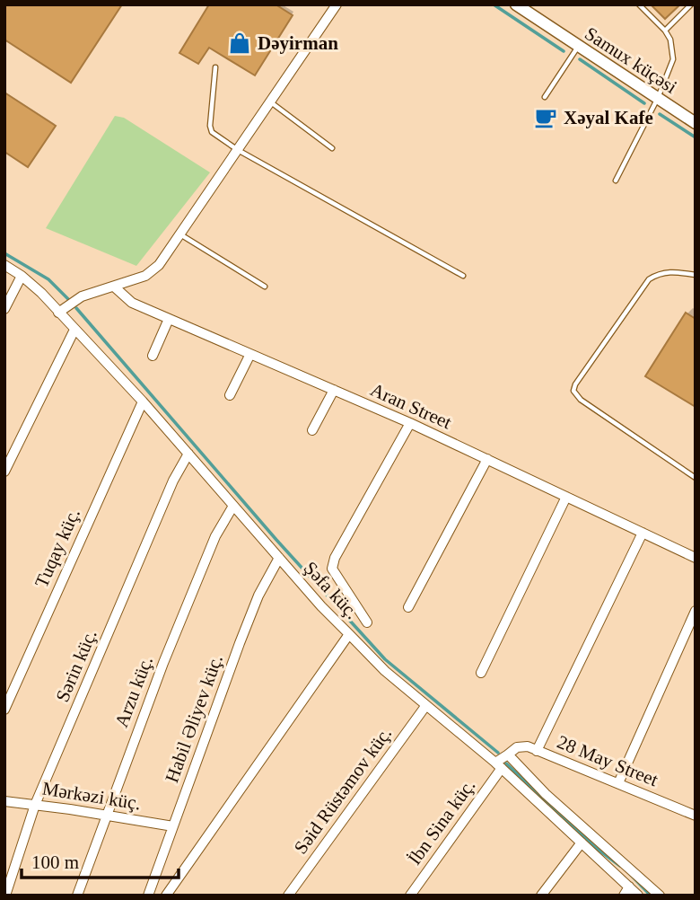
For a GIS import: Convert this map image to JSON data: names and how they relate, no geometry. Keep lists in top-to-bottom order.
{
  "streets": {
    "main road": ["Samux küçəsi"],
    "street": [
      "Aran Street",
      "Tuqay küç.",
      "Şəfa küç.",
      "Sərin küç.",
      "Arzu küç.",
      "Habil Əliyev küç.",
      "28 May Street",
      "Səid Rüstəmov küç.",
      "Mərkəzi küç.",
      "İbn Sina küç."
    ]
  },
  "crossings": [
    ["Tuqay küç.", "Şəfa küç."],
    ["Şəfa küç.", "Sərin küç."],
    ["Şəfa küç.", "Arzu küç."],
    ["Şəfa küç.", "Habil Əliyev küç."],
    ["Şəfa küç.", "Səid Rüstəmov küç."],
    ["Şəfa küç.", "İbn Sina küç."],
    ["Sərin küç.", "Mərkəzi küç."],
    ["Arzu küç.", "Mərkəzi küç."],
    ["Habil Əliyev küç.", "Mərkəzi küç."]
  ],
  "places": {
    "shop": ["Dəyirman"],
    "cafe": ["Xəyal Kafe"]
  },
  "scale_bar": "100 m"
}
